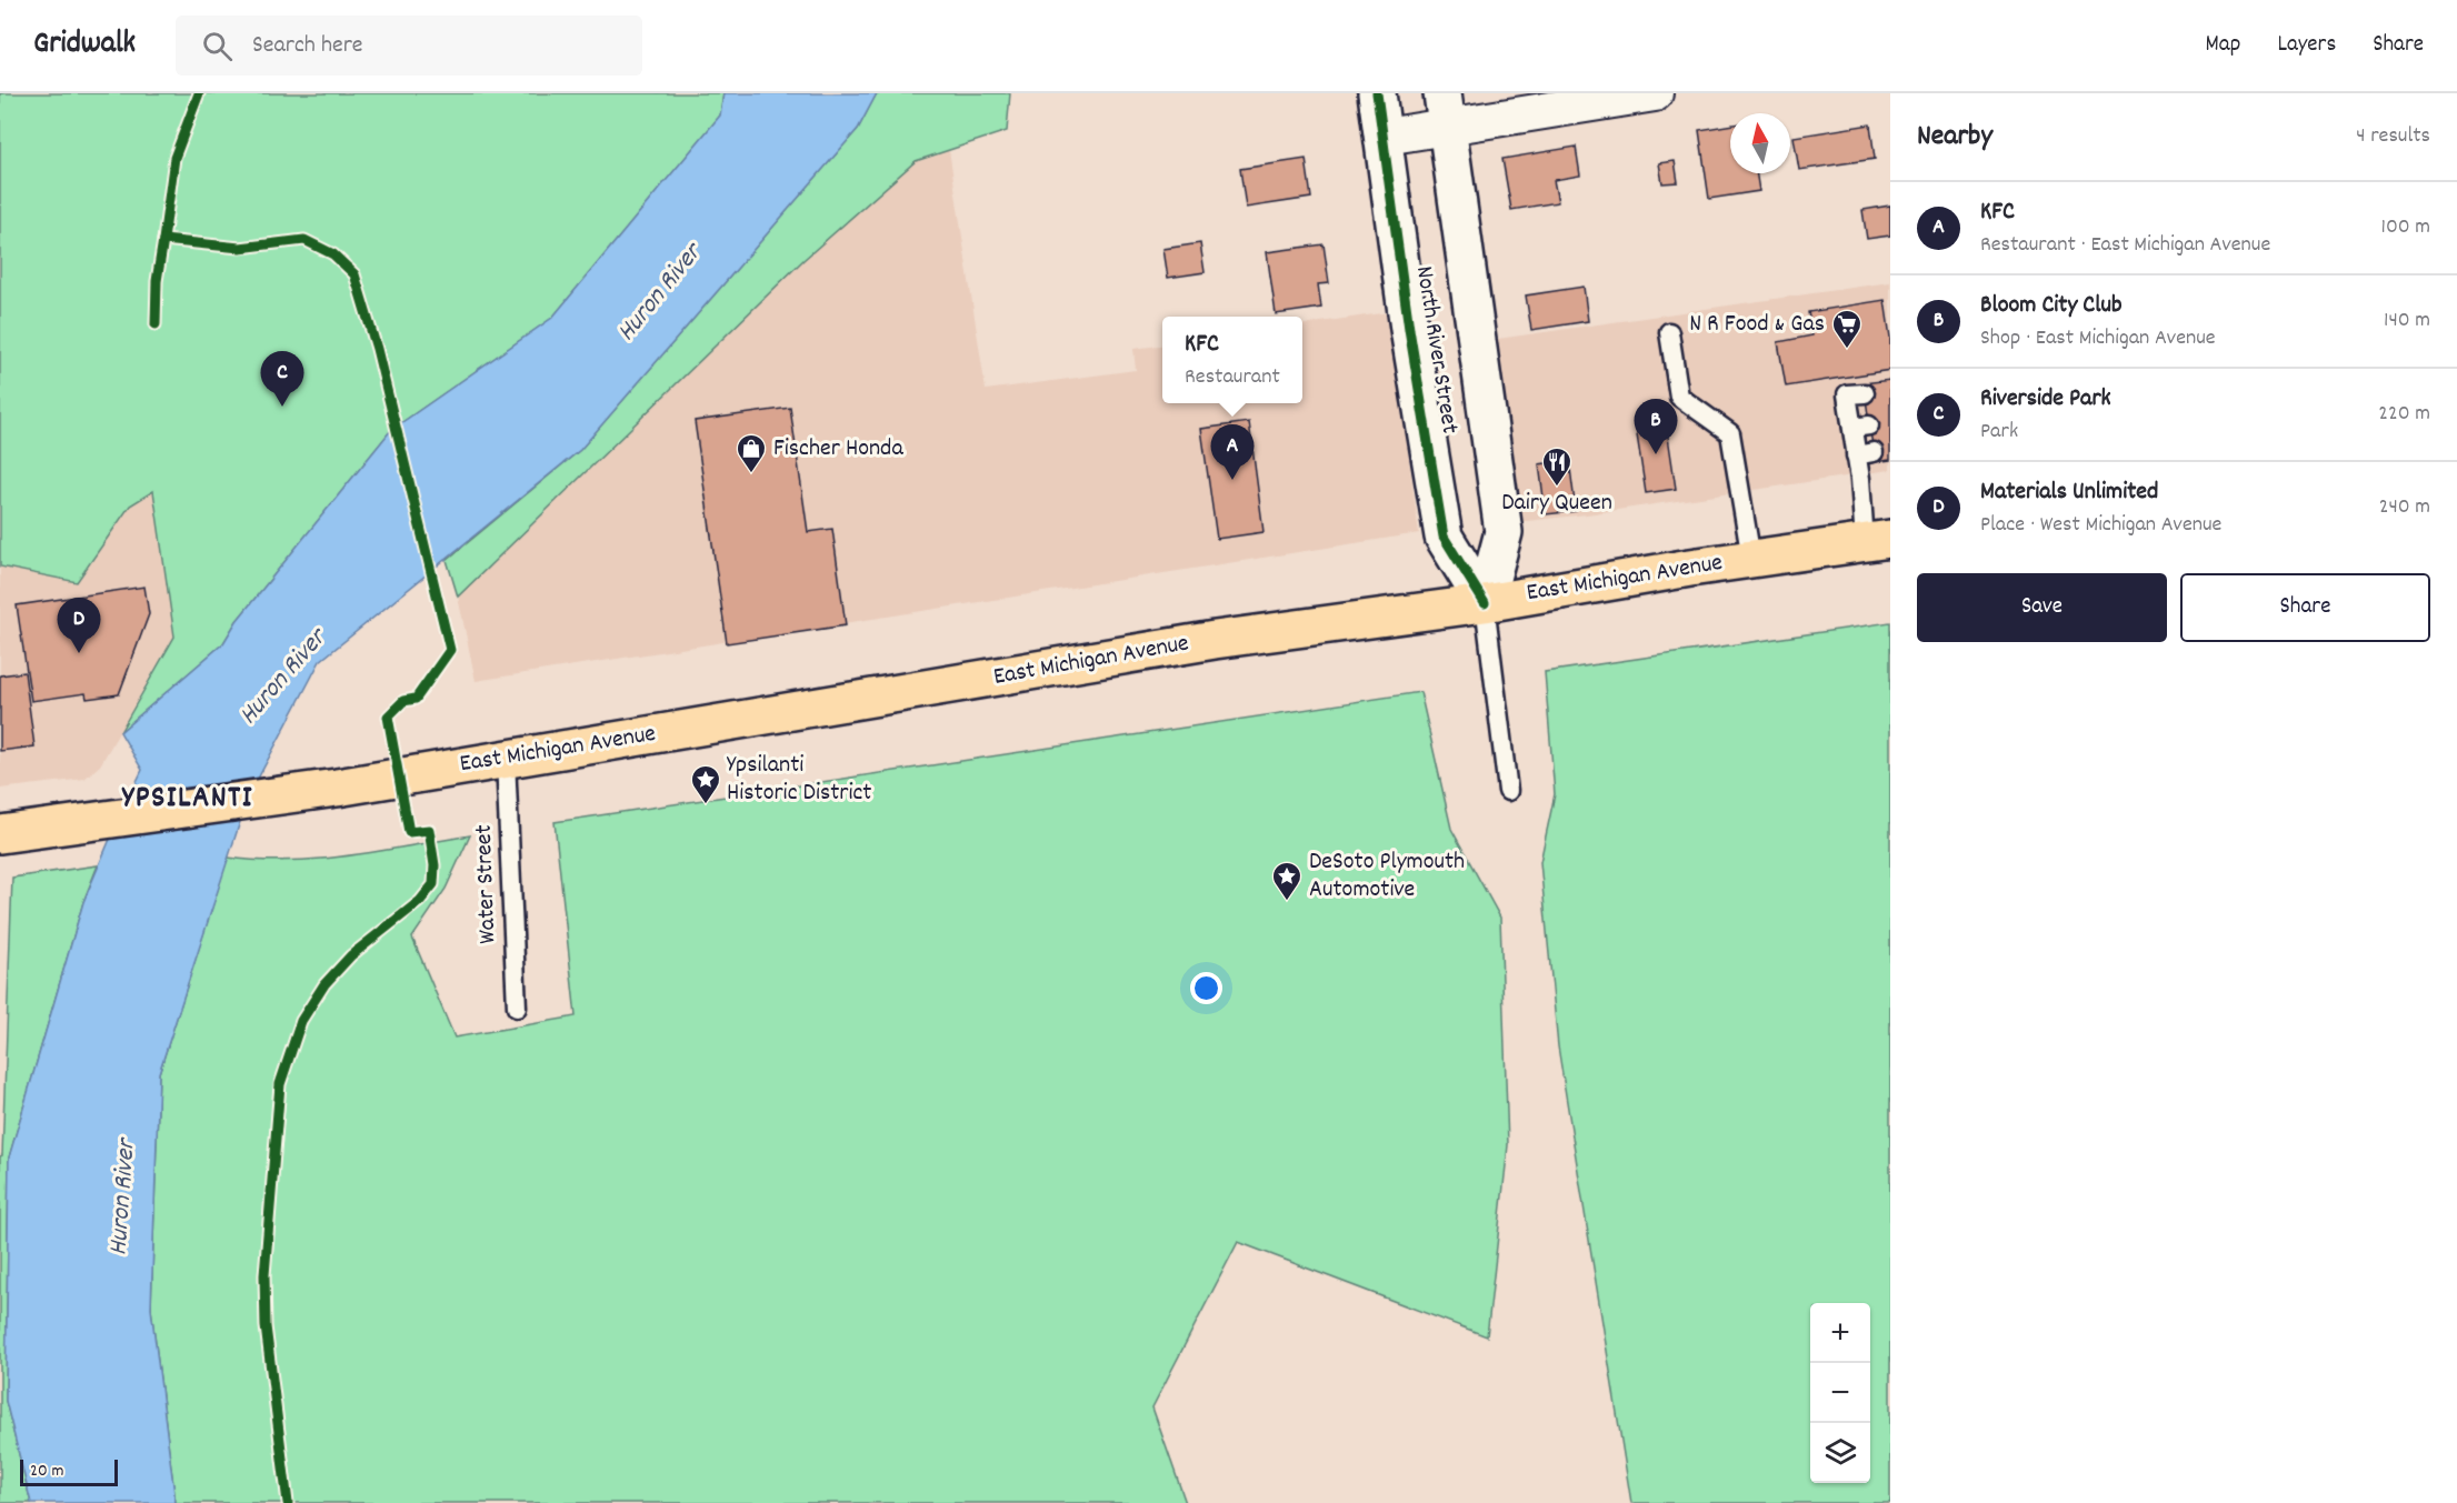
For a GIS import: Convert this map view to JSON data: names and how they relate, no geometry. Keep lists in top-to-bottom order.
{
  "streets": {
    "main road": ["East Michigan Avenue"],
    "street": ["North River Street"],
    "lane": ["Water Street"]
  },
  "crossings": [
    ["North River Street", "East Michigan Avenue"],
    ["East Michigan Avenue", "Water Street"]
  ],
  "districts": ["YPSILANTI"],
  "water": ["Huron River"],
  "places": {
    "supermarket": ["N R Food & Gas"],
    "shop": ["Fischer Honda"],
    "restaurant": ["Dairy Queen"],
    "place": ["Ypsilanti Historic District", "DeSoto Plymouth Automotive"]
  },
  "scale_bar": "20 m",
  "north": "top",
  "page": {
    "header": "Gridwalk",
    "search": "Search here",
    "nav": ["Map", "Layers", "Share"],
    "heading": ["Nearby", "4 results"],
    "list": [
      {
        "mark": "A",
        "name": "KFC",
        "note": "Restaurant · East Michigan Avenue",
        "value": "100 m"
      },
      {
        "mark": "B",
        "name": "Bloom City Club",
        "note": "Shop · East Michigan Avenue",
        "value": "140 m"
      },
      {
        "mark": "C",
        "name": "Riverside Park",
        "note": "Park",
        "value": "220 m"
      },
      {
        "mark": "D",
        "name": "Materials Unlimited",
        "note": "Place · West Michigan Avenue",
        "value": "240 m"
      }
    ],
    "popup": ["KFC", "Restaurant"],
    "pins": [
      "C",
      "B",
      "A",
      "D"
    ],
    "buttons": ["Save", "Share"],
    "map_buttons": ["+", "−"],
    "scale": "20 m"
  }
}
